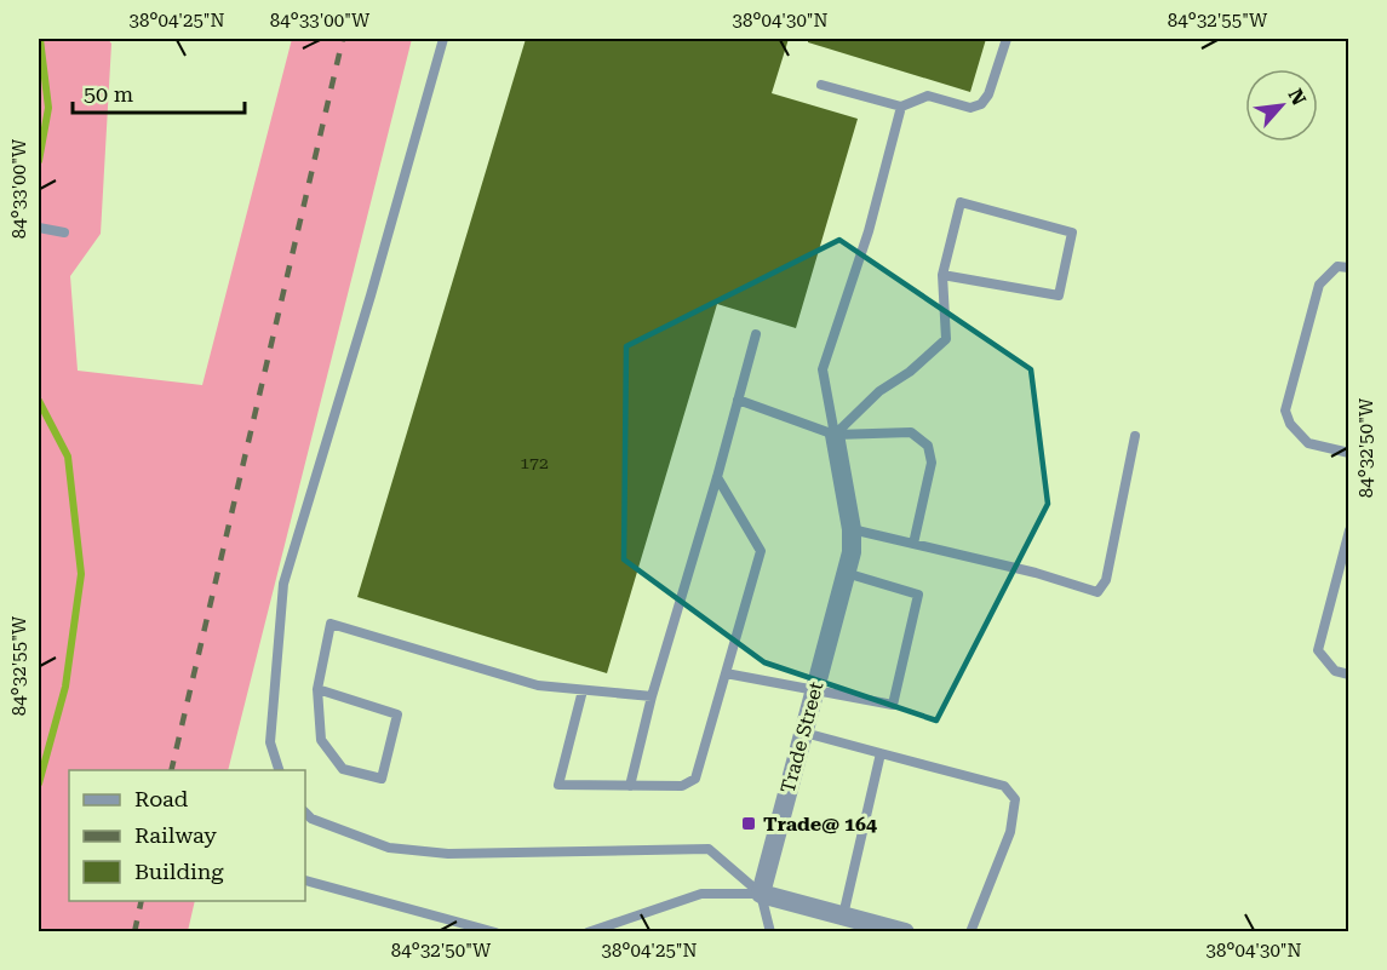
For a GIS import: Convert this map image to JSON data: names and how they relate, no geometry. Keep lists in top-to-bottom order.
{
  "streets": {
    "street": ["Trade Street"]
  },
  "places": {
    "transit": ["Trade@ 164"]
  },
  "house_numbers": ["172"],
  "legend": ["Road", "Railway", "Building"],
  "scale_bar": "50 m",
  "north": "top right",
  "coordinates": [
    "38°04'25\"N",
    "84°33'00\"W",
    "38°04'30\"N",
    "84°32'55\"W",
    "84°32'50\"W"
  ]
}
